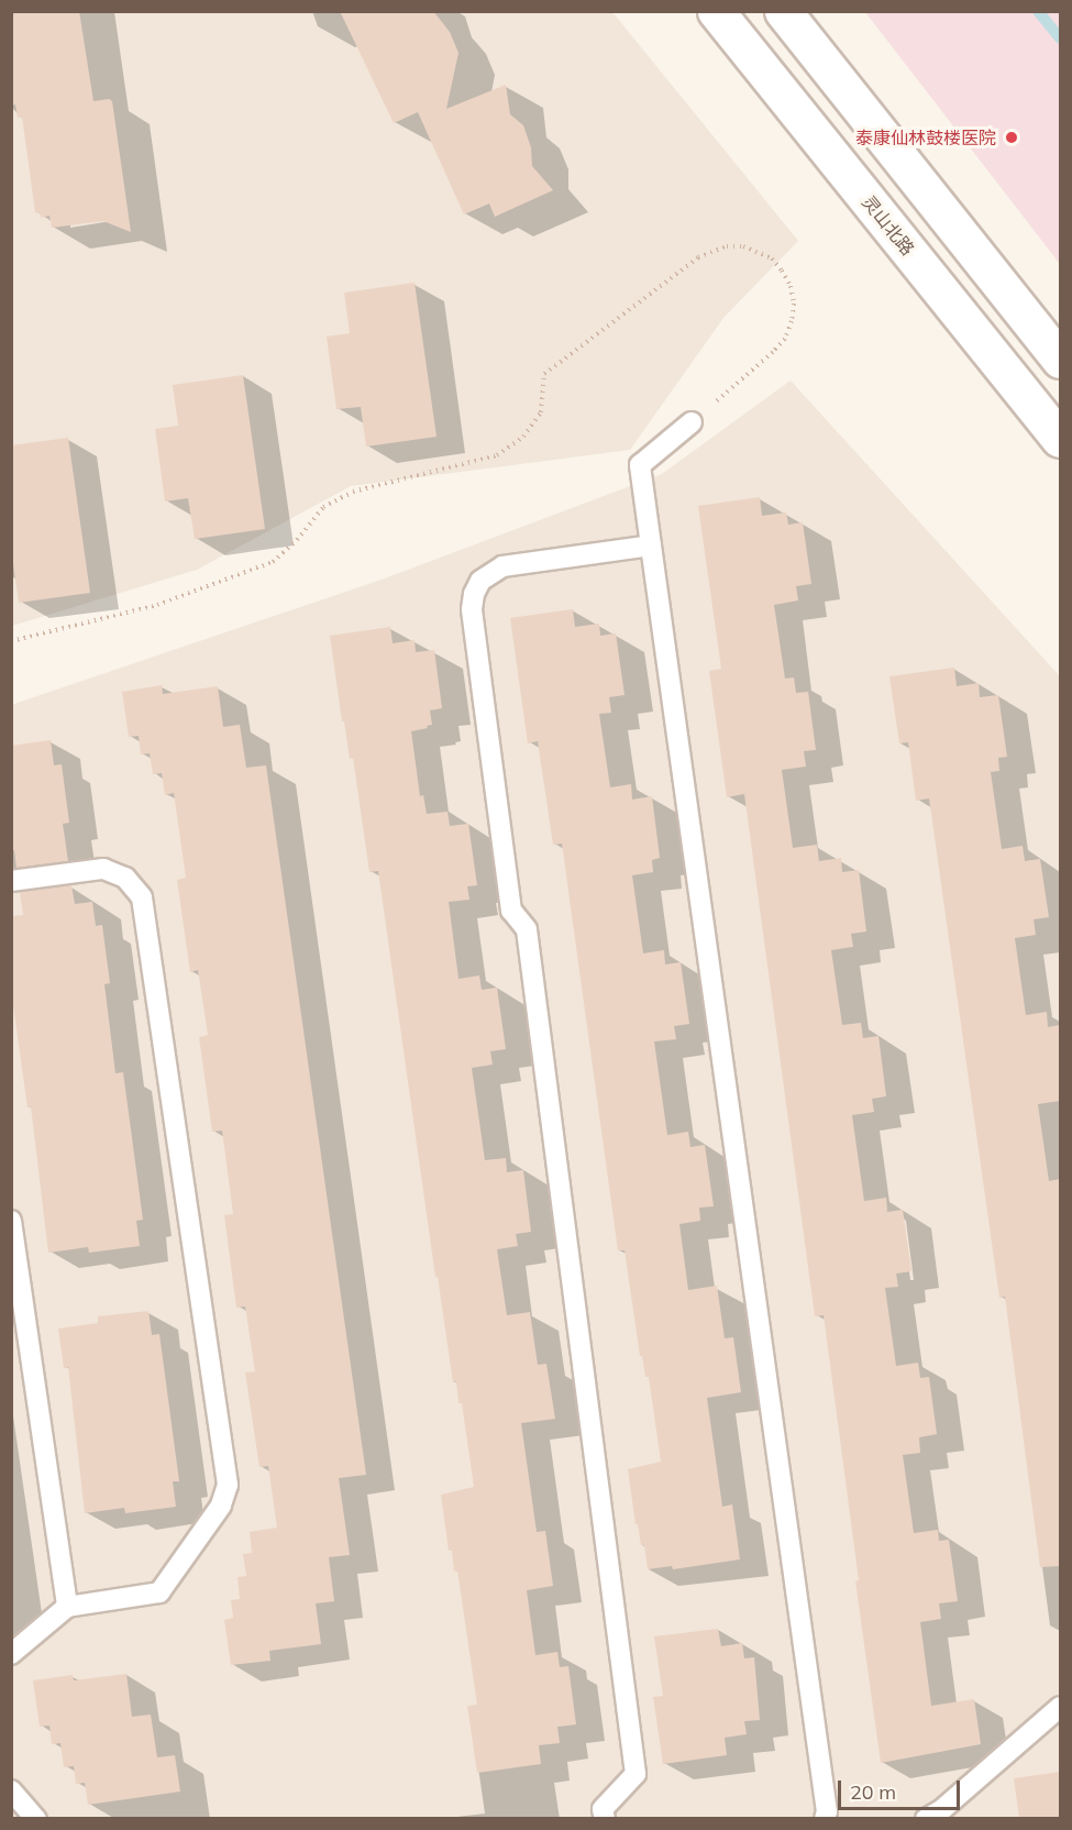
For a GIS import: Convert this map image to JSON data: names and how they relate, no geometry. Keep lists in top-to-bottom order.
{
  "streets": {
    "main road": ["灵山北路"]
  },
  "places": ["泰康仙林鼓楼医院"],
  "scale_bar": "20 m"
}
